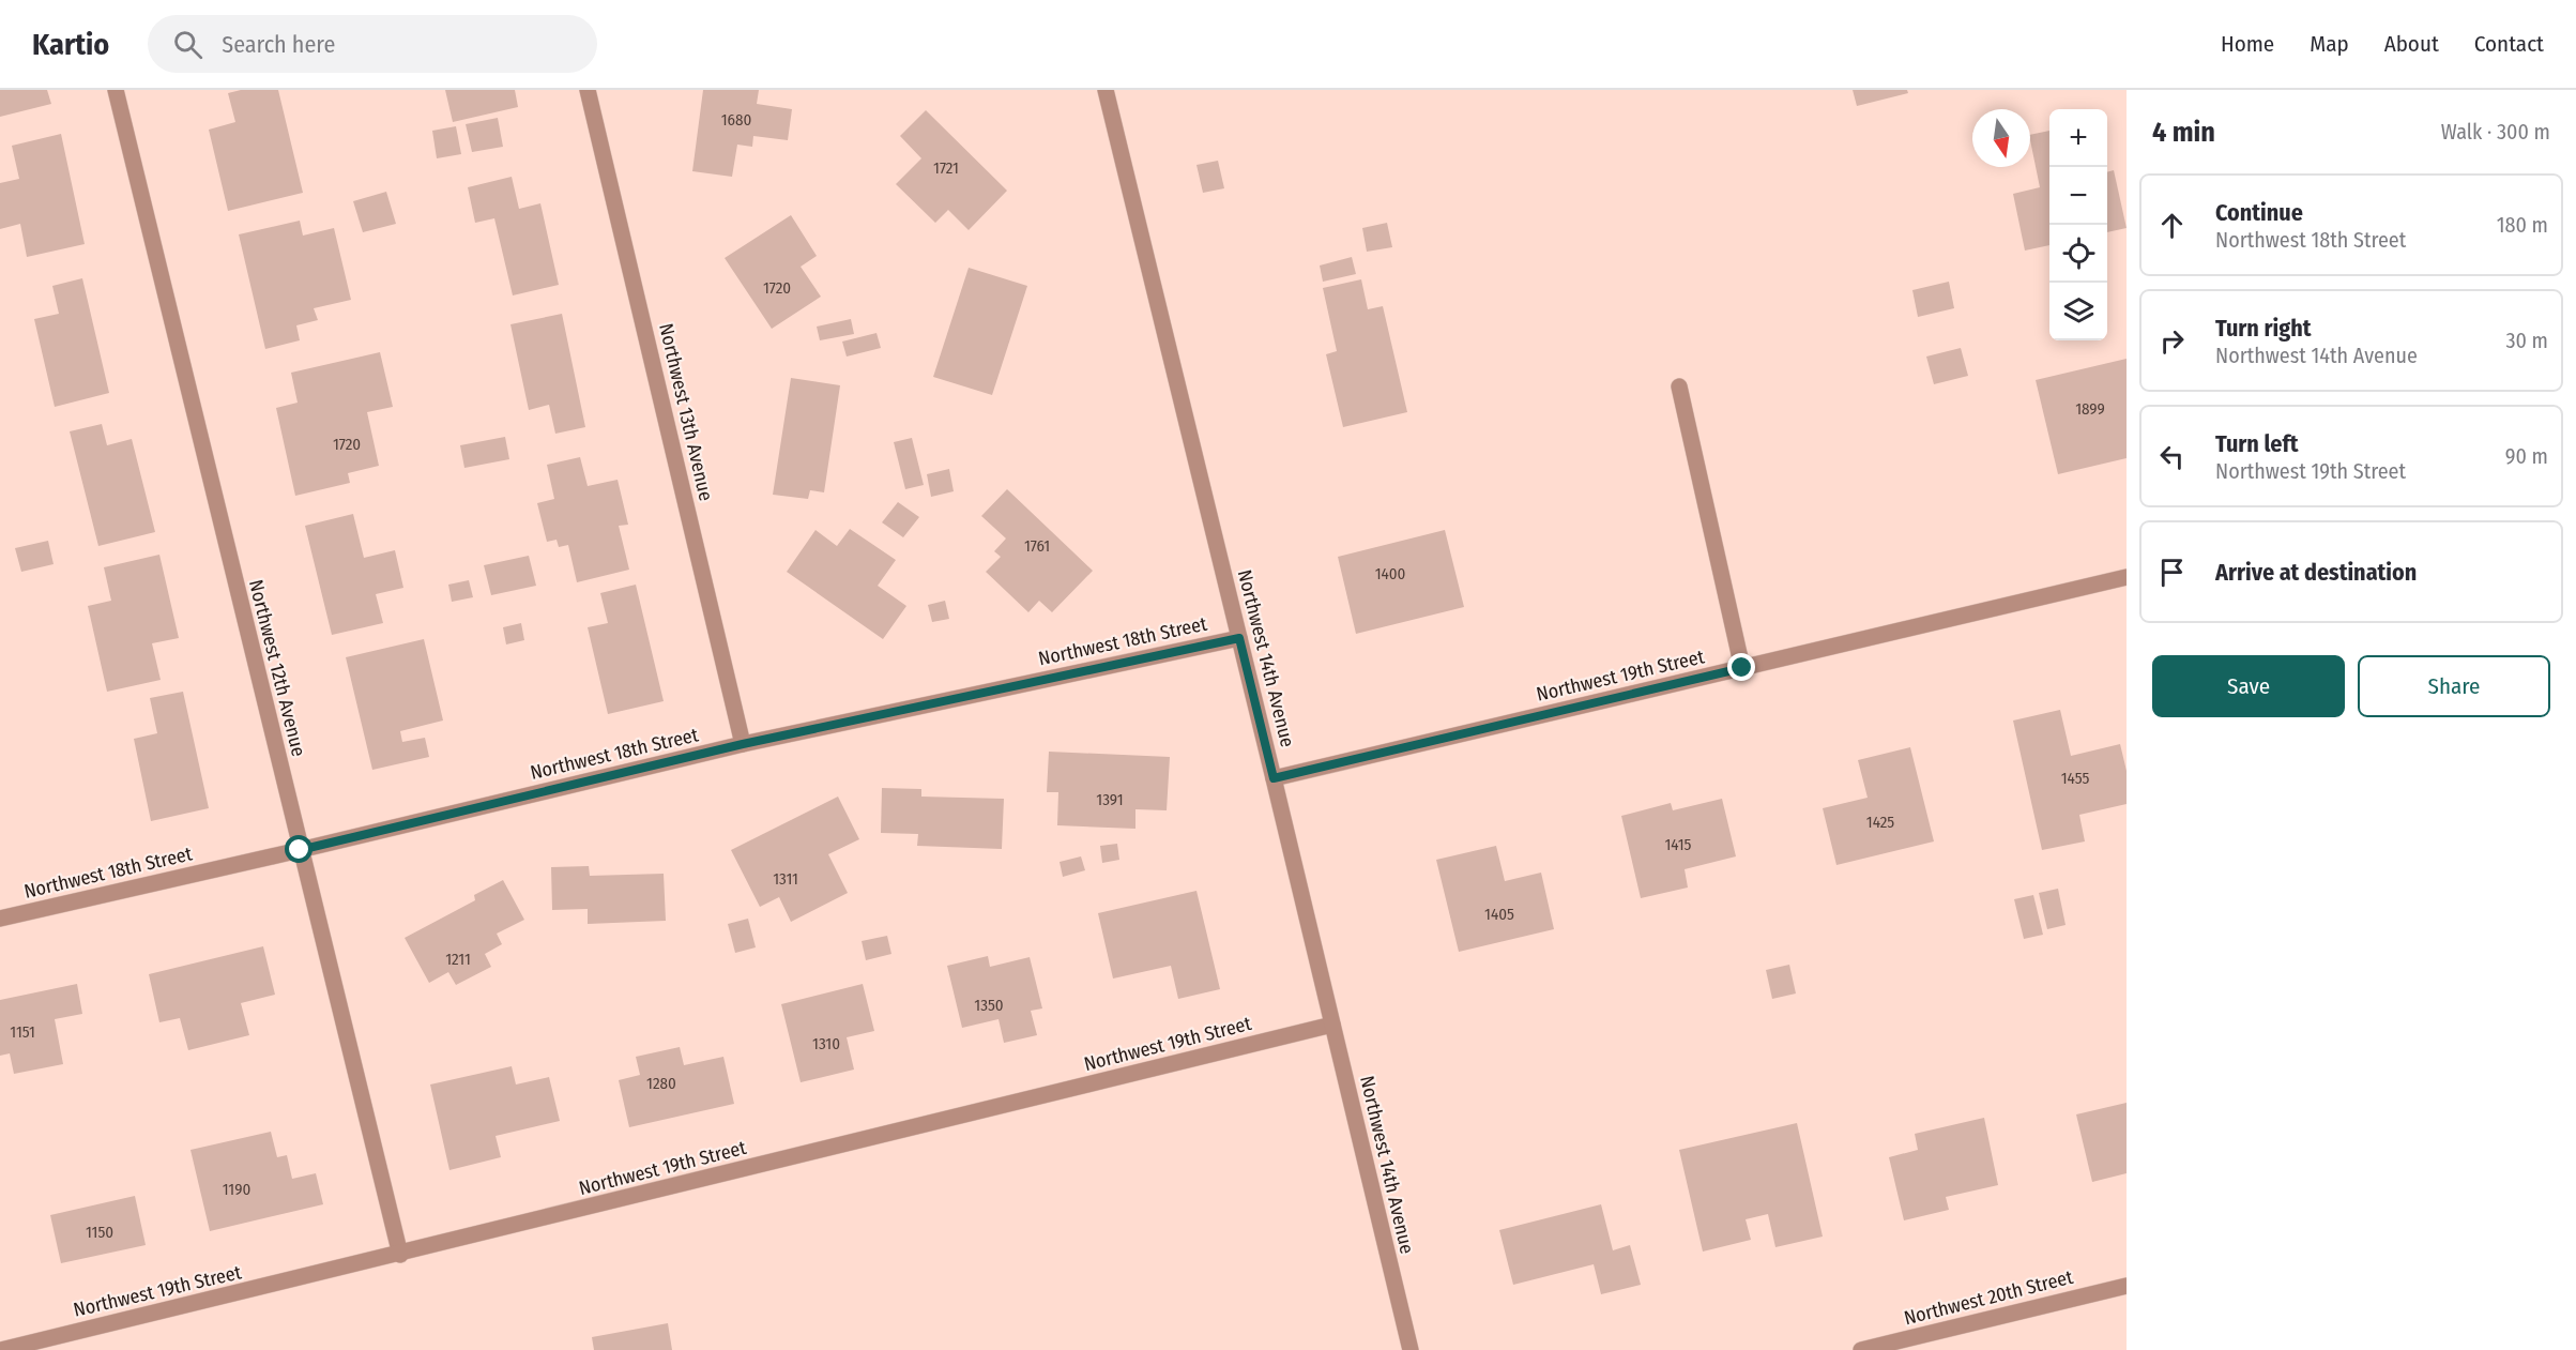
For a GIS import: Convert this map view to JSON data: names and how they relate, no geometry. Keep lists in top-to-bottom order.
{
  "streets": {
    "street": [
      "Northwest 13th Avenue",
      "Northwest 18th Street",
      "Northwest 14th Avenue",
      "Northwest 12th Avenue",
      "Northwest 19th Street",
      "Northwest 20th Street"
    ]
  },
  "crossings": [
    ["Northwest 13th Avenue", "Northwest 18th Street"],
    ["Northwest 18th Street", "Northwest 14th Avenue"],
    ["Northwest 18th Street", "Northwest 12th Avenue"],
    ["Northwest 14th Avenue", "Northwest 19th Street"],
    ["Northwest 12th Avenue", "Northwest 19th Street"]
  ],
  "house_numbers": [
    "1680",
    "1721",
    "1720",
    "1899",
    "1720",
    "1761",
    "1400",
    "1455",
    "1391",
    "1425",
    "1415",
    "1311",
    "1405",
    "1211",
    "1350",
    "1151",
    "1310",
    "1280",
    "1190",
    "1150"
  ],
  "north": "bottom",
  "page": {
    "header": "Kartio",
    "search": "Search here",
    "nav": [
      "Home",
      "Map",
      "About",
      "Contact"
    ],
    "heading": ["4 min", "Walk · 300 m"],
    "map_buttons": ["+", "−"],
    "list": [
      ["Continue", "Northwest 18th Street", "180 m"],
      ["Turn right", "Northwest 14th Avenue", "30 m"],
      ["Turn left", "Northwest 19th Street", "90 m"],
      "Arrive at destination"
    ],
    "buttons": ["Save", "Share"]
  }
}
